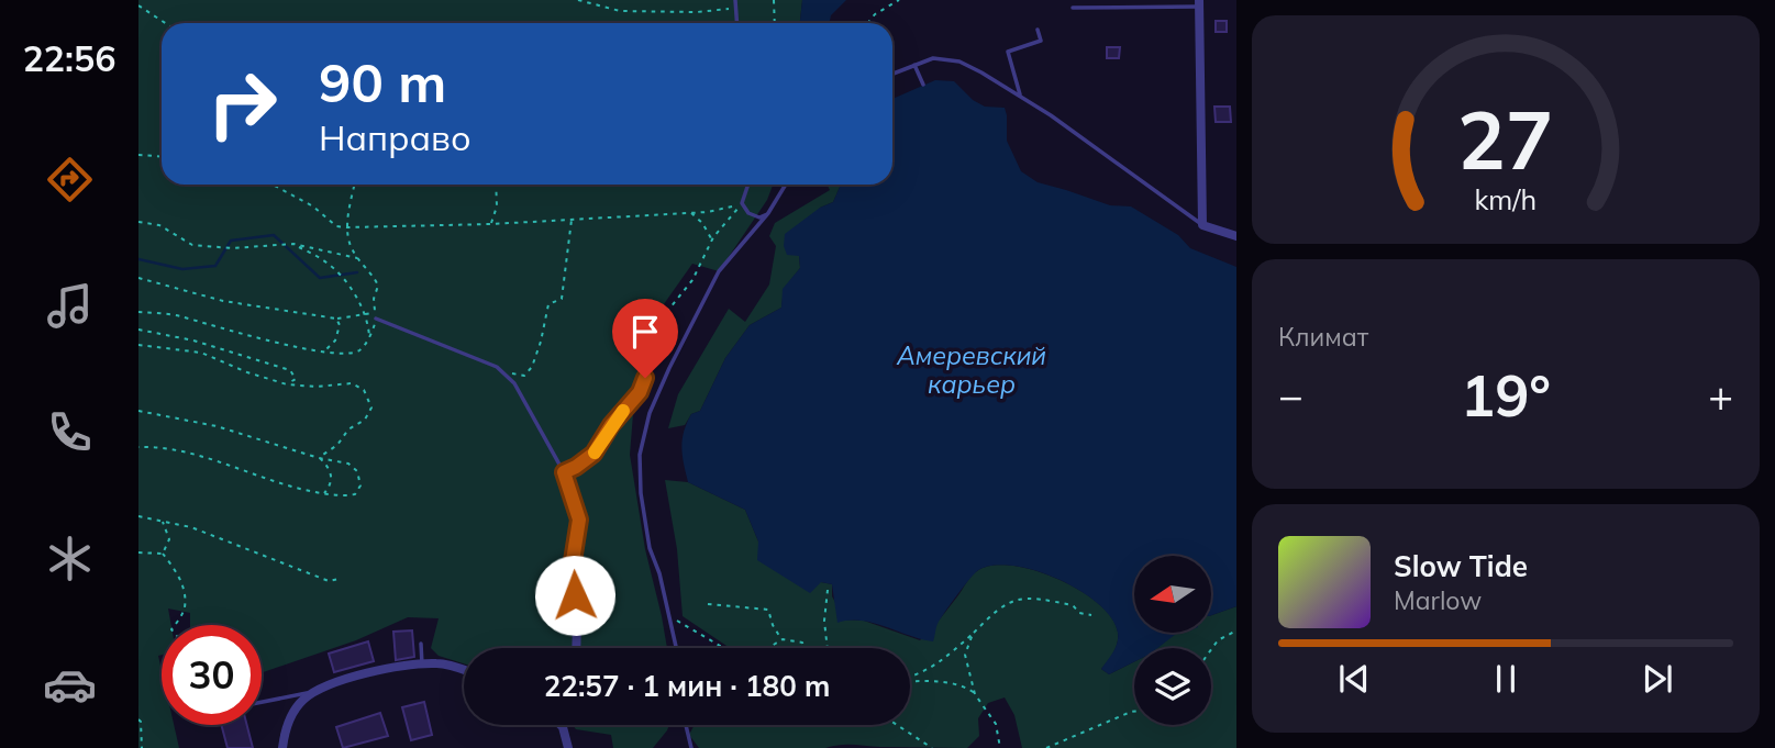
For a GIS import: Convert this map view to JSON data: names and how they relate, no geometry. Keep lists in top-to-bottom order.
{
  "water": ["Амеревский карьер"],
  "north": "left",
  "page": {
    "tabs": "22:56",
    "turn": ["90 m", "Направо"],
    "tile": "Климат",
    "heat": ["−", "19°", "+"],
    "song": ["Slow Tide", "Marlow"],
    "limit": "30",
    "trip": "22:57 · 1 мин · 180 m",
    "gauge": ["27", "km/h"]
  }
}
